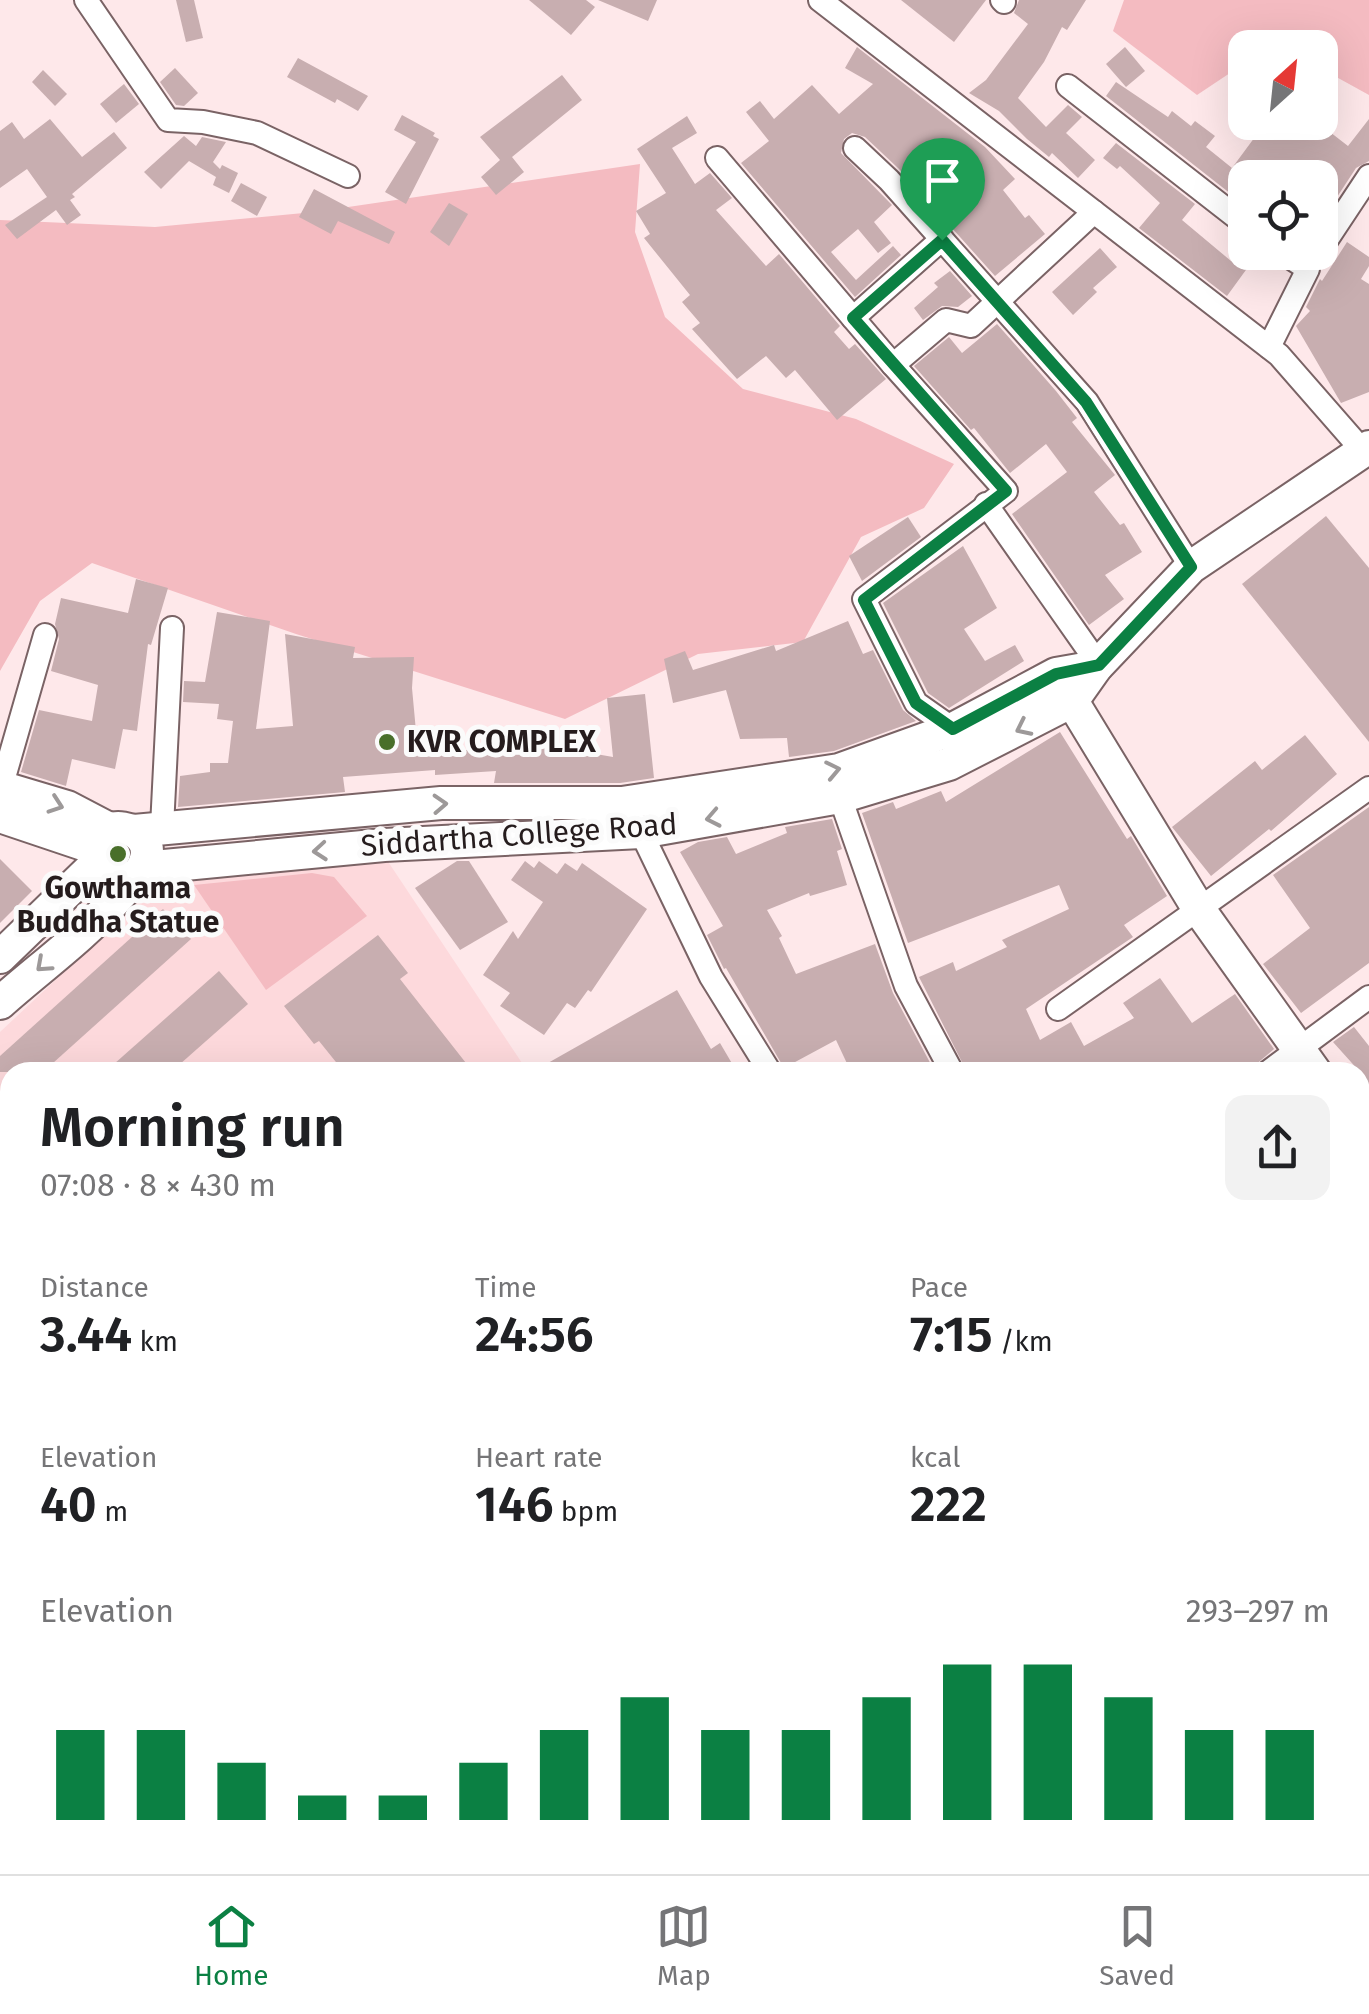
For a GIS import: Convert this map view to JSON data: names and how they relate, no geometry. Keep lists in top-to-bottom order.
{
  "streets": {
    "street": ["Siddartha College Road"]
  },
  "places": ["KVR COMPLEX", "Gowthama Buddha Statue"],
  "north": "top right",
  "page": {
    "heading": ["Morning run", "07:08 · 8 × 430 m"],
    "stats": [
      ["Distance", "3.44 km"],
      ["Time", "24:56"],
      ["Pace", "7:15 /km"],
      ["Elevation", "40 m"],
      ["Heart rate", "146 bpm"],
      ["kcal", "222"]
    ],
    "chart": ["Elevation", "293–297 m"],
    "tabs": ["Home", "Map", "Saved"]
  }
}
